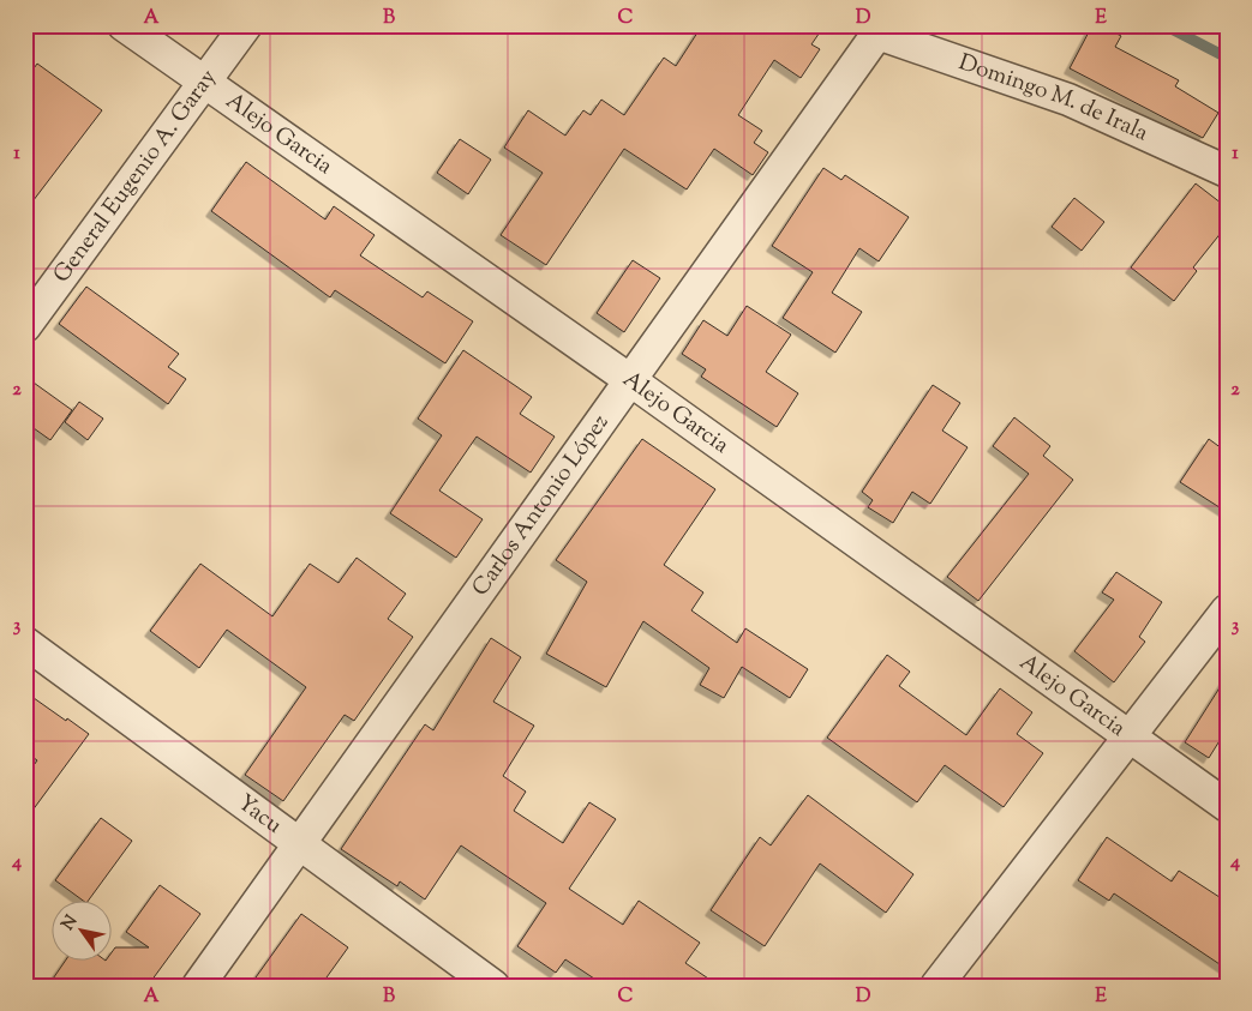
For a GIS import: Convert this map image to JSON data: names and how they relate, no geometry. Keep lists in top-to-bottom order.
{
  "streets": {
    "street": [
      "Domingo M. de Irala",
      "Alejo Garcia",
      "General Eugenio A. Garay",
      "Carlos Antonio López",
      "Yacu"
    ]
  },
  "crossings": [
    ["Domingo M. de Irala", "Carlos Antonio López"],
    ["Alejo Garcia", "General Eugenio A. Garay"],
    ["Alejo Garcia", "Carlos Antonio López"],
    ["Carlos Antonio López", "Yacu"]
  ],
  "north": "top left",
  "grid": {
    "columns": [
      "A",
      "B",
      "C",
      "D",
      "E"
    ],
    "rows": [
      "1",
      "2",
      "3",
      "4"
    ]
  }
}
